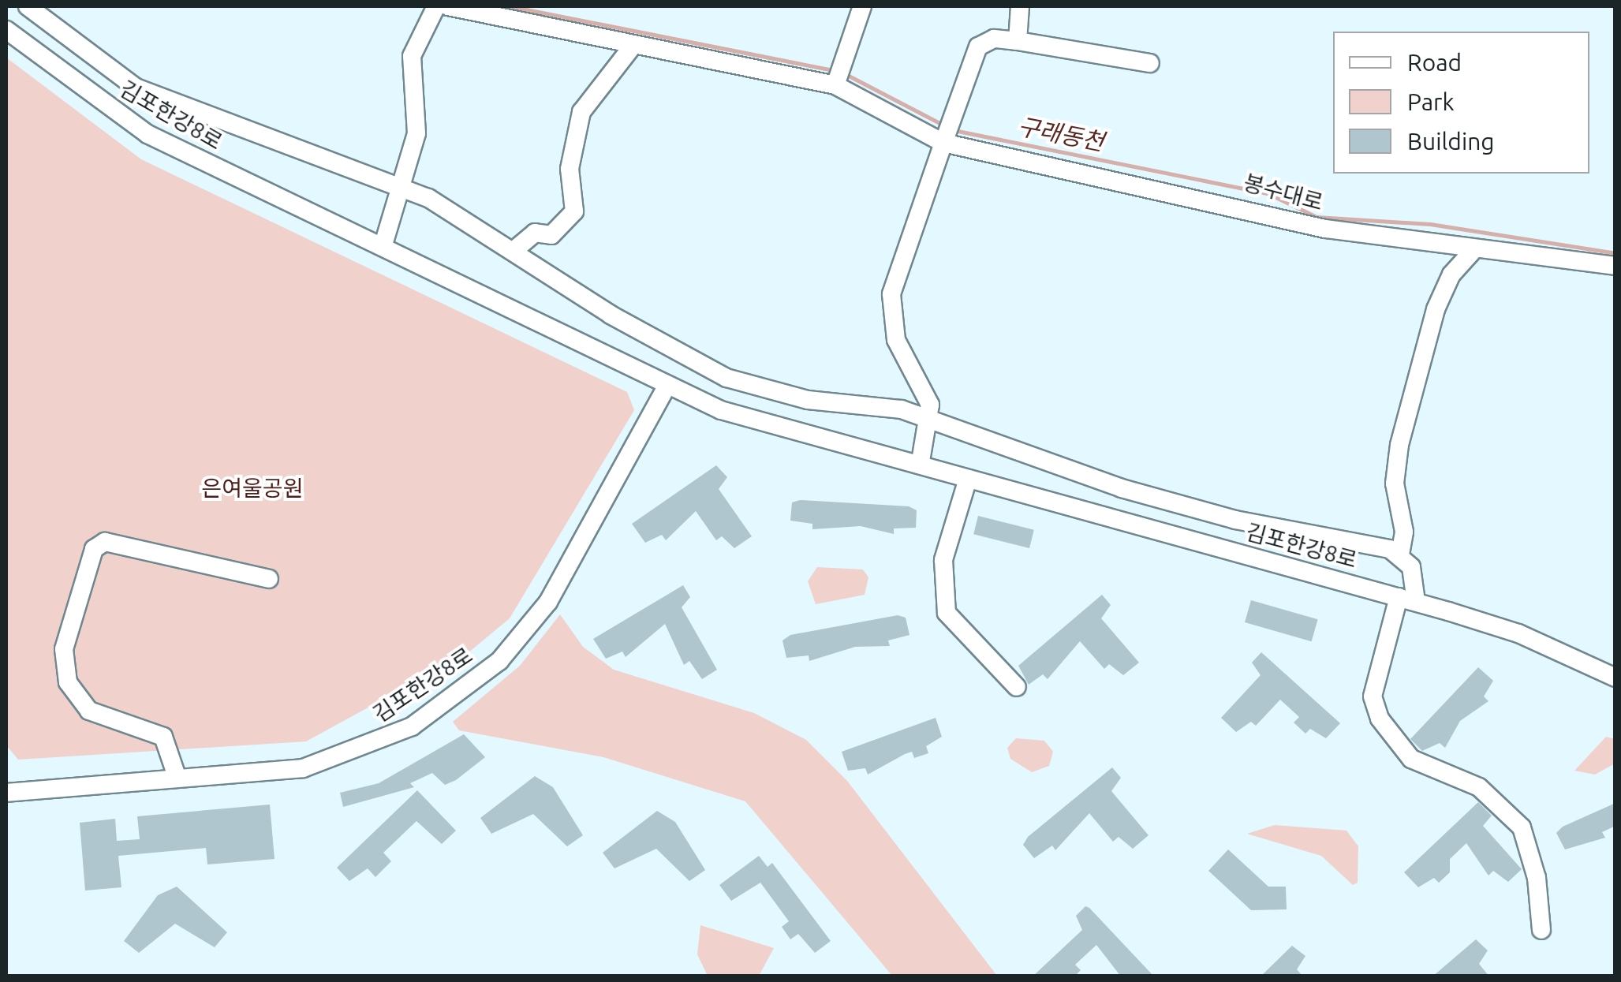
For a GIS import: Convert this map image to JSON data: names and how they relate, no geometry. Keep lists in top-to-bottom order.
{
  "streets": {
    "street": ["김포한강8로", "봉수대로"]
  },
  "water": ["구래동천"],
  "parks": ["은여울공원"],
  "legend": ["Road", "Park", "Building"]
}
